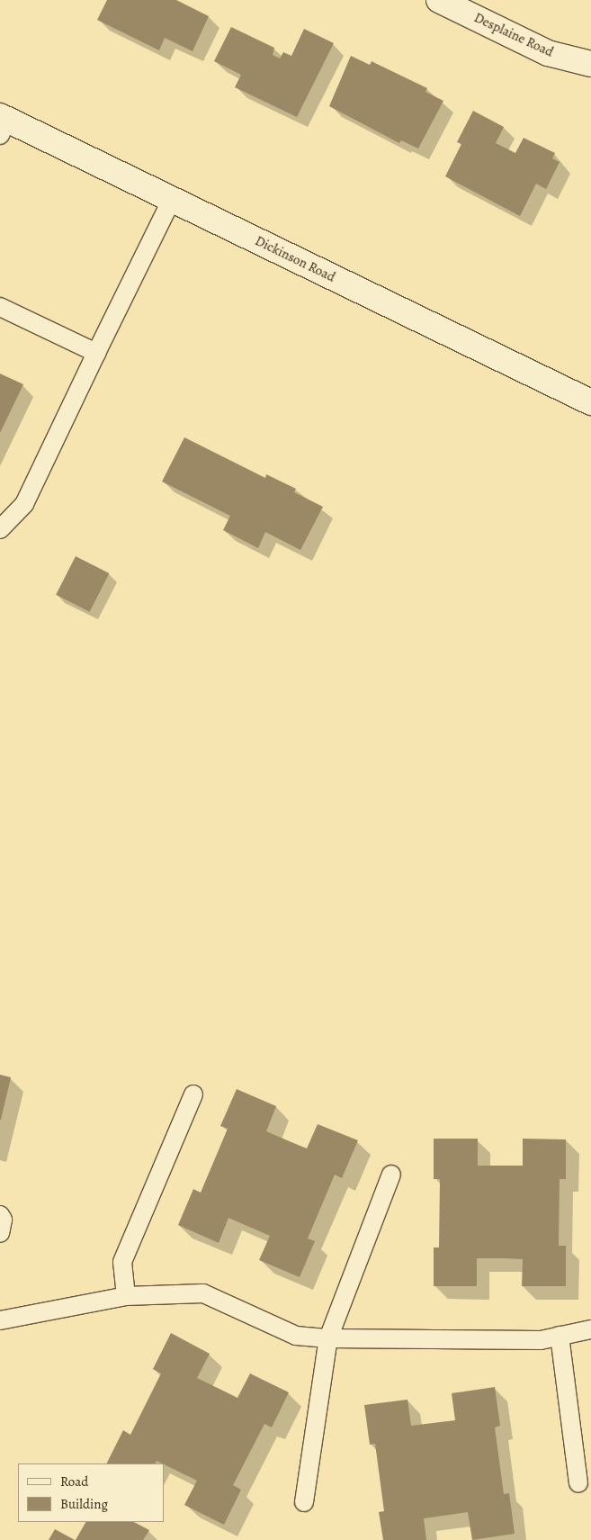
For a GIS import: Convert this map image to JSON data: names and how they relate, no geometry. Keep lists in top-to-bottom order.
{
  "streets": {
    "street": ["Desplaine Road", "Dickinson Road"]
  },
  "legend": ["Road", "Building"]
}
